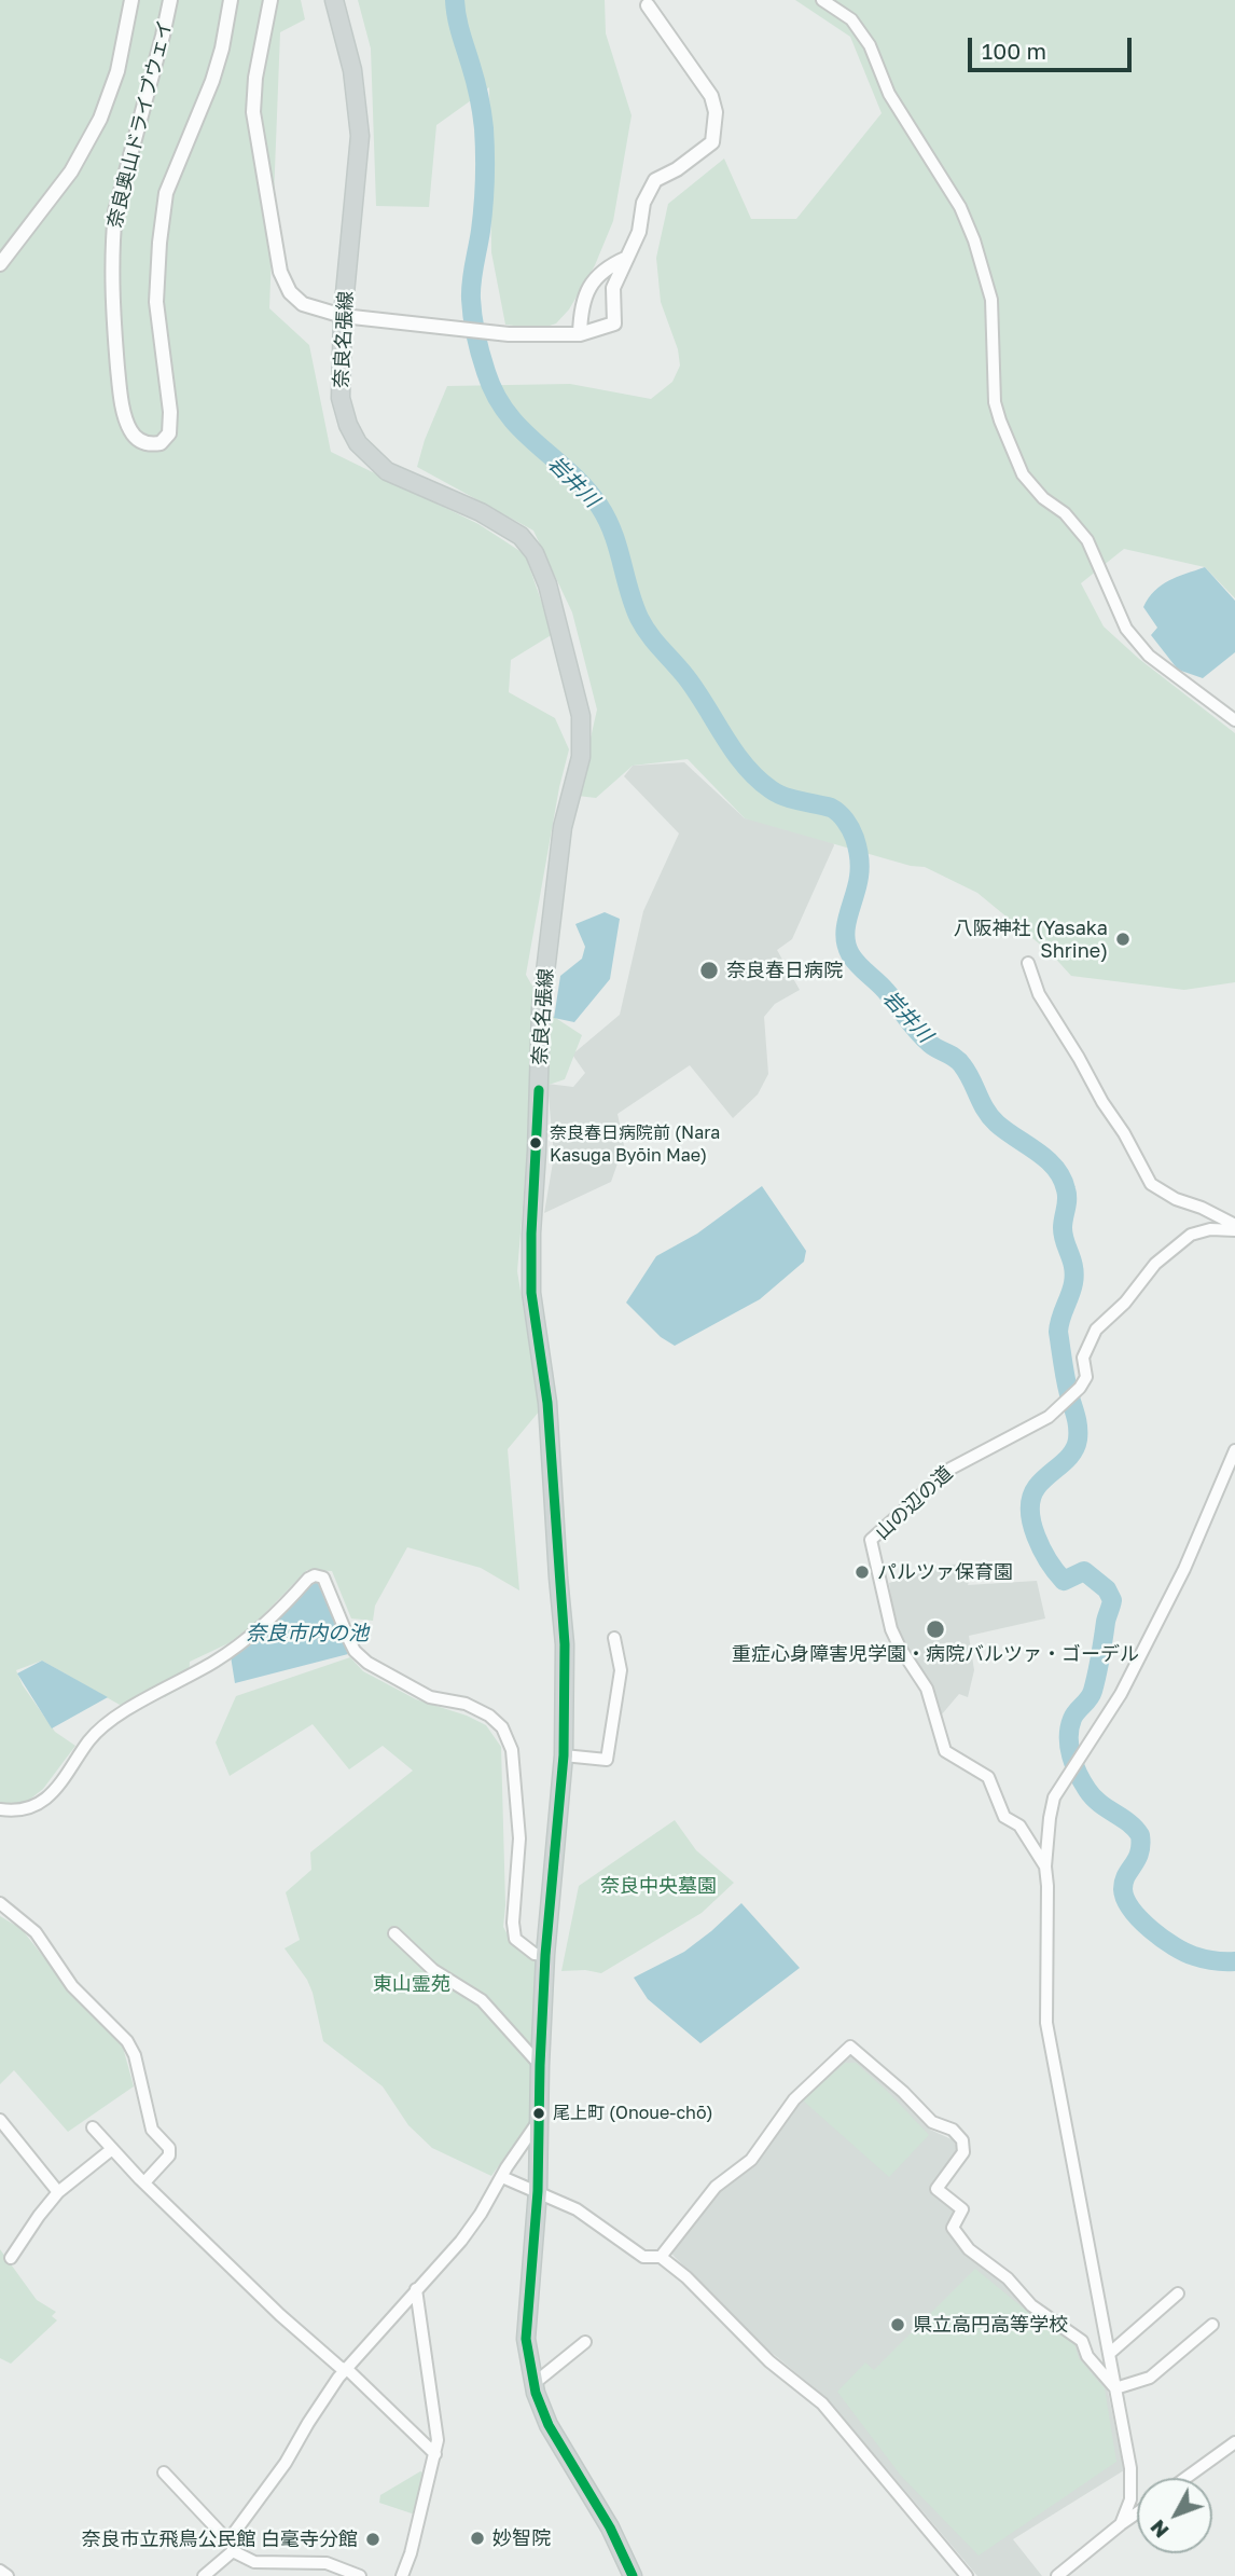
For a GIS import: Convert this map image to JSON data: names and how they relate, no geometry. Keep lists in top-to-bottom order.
{
  "streets": {
    "main road": ["奈良名張線"],
    "street": ["奈良奥山ドライブウェイ", "山の辺の道"]
  },
  "water": ["岩井川", "奈良市内の池"],
  "parks": ["奈良中央墓園", "東山霊苑"],
  "places": [
    "八阪神社 (Yasaka Shrine)",
    "奈良春日病院",
    "奈良春日病院前 (Nara Kasuga Byōin Mae)",
    "パルツァ保育園",
    "重症心身障害児学園・病院バルツァ・ゴーデル",
    "尾上町 (Onoue-chō)",
    "県立高円高等学校",
    "妙智院",
    "奈良市立飛鳥公民館 白毫寺分館"
  ],
  "scale_bar": "100 m",
  "north": "bottom left"
}
